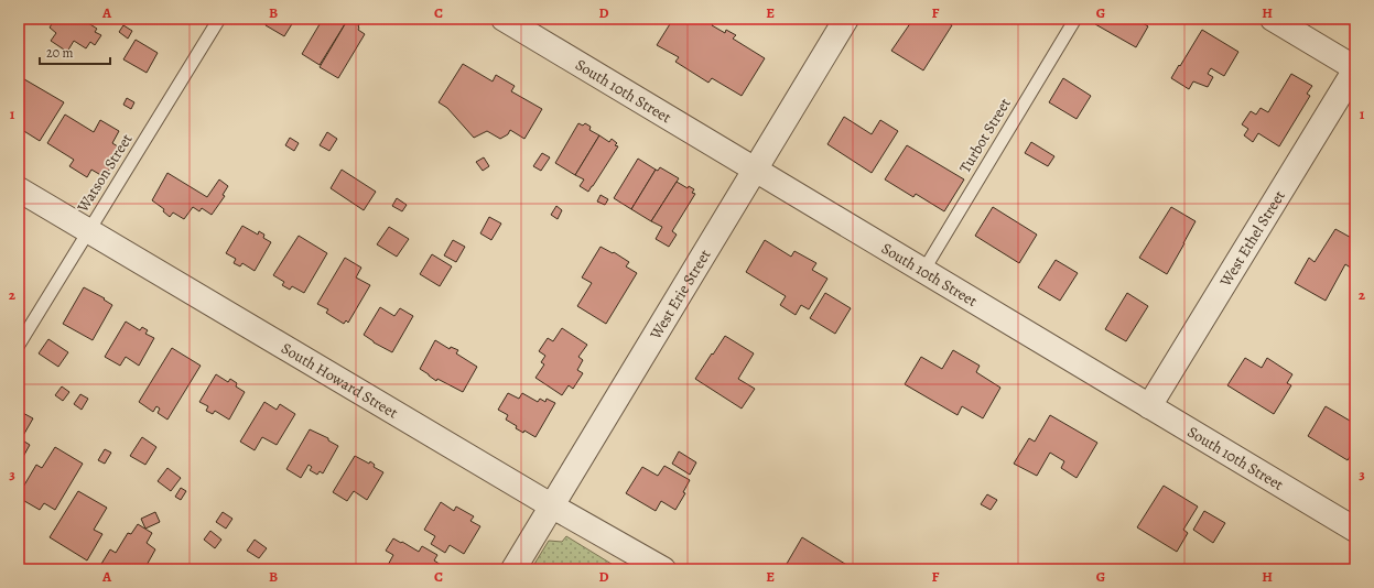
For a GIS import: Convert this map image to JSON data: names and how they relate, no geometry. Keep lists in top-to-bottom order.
{
  "streets": {
    "street": [
      "South 10th Street",
      "West Ethel Street",
      "West Erie Street",
      "South Howard Street"
    ],
    "lane": ["Turbot Street", "Watson Street"]
  },
  "crossings": [
    ["South 10th Street", "Turbot Street"],
    ["South 10th Street", "West Ethel Street"],
    ["South 10th Street", "West Erie Street"],
    ["Watson Street", "South Howard Street"],
    ["West Erie Street", "South Howard Street"]
  ],
  "scale_bar": "20 m",
  "grid": {
    "columns": [
      "A",
      "B",
      "C",
      "D",
      "E",
      "F",
      "G",
      "H"
    ],
    "rows": ["1", "2", "3"]
  }
}
